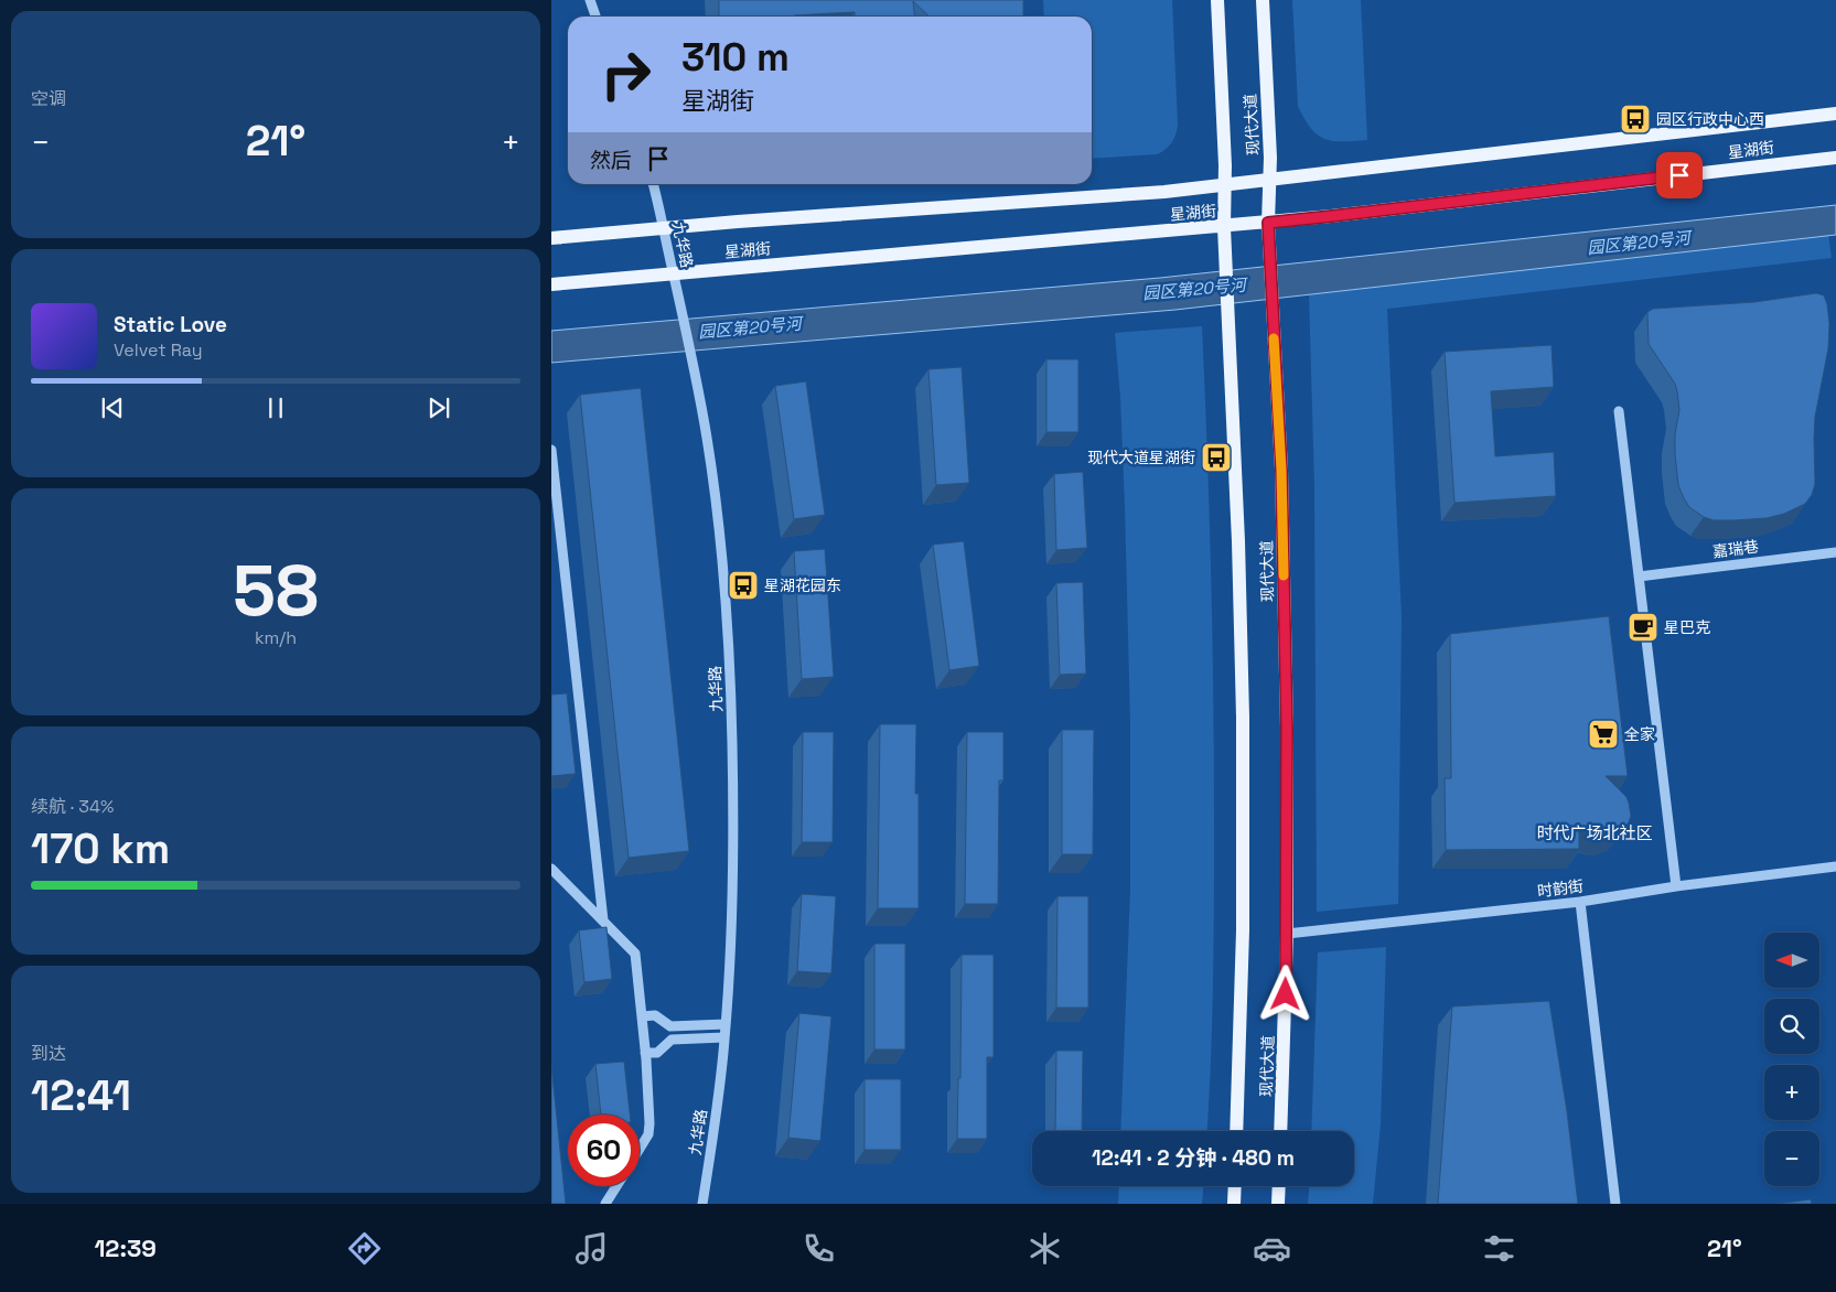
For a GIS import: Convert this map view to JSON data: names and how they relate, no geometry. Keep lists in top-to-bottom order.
{
  "streets": {
    "main road": ["现代大道", "星湖街"],
    "street": ["九华路", "嘉瑞巷", "时韵街"]
  },
  "crossings": [
    ["现代大道", "星湖街"],
    ["现代大道", "时韵街"],
    ["星湖街", "九华路"]
  ],
  "districts": ["时代广场北社区"],
  "water": ["园区第20号河"],
  "places": {
    "bus stop": ["园区行政中心西", "现代大道星湖街", "星湖花园东"],
    "cafe": ["星巴克"],
    "supermarket": ["全家"]
  },
  "north": "left",
  "page": {
    "tile": [
      "空调",
      ["58", "km/h"],
      ["续航 · 34%", "170 km"],
      ["到达", "12:41"]
    ],
    "turn": ["310 m", "星湖街"],
    "heat": ["−", "21°", "+"],
    "then": "然后",
    "song": ["Static Love", "Velvet Ray"],
    "map_buttons": ["+", "−"],
    "limit": "60",
    "trip": "12:41 · 2 分钟 · 480 m",
    "tabs": ["12:39", "21°"]
  }
}
